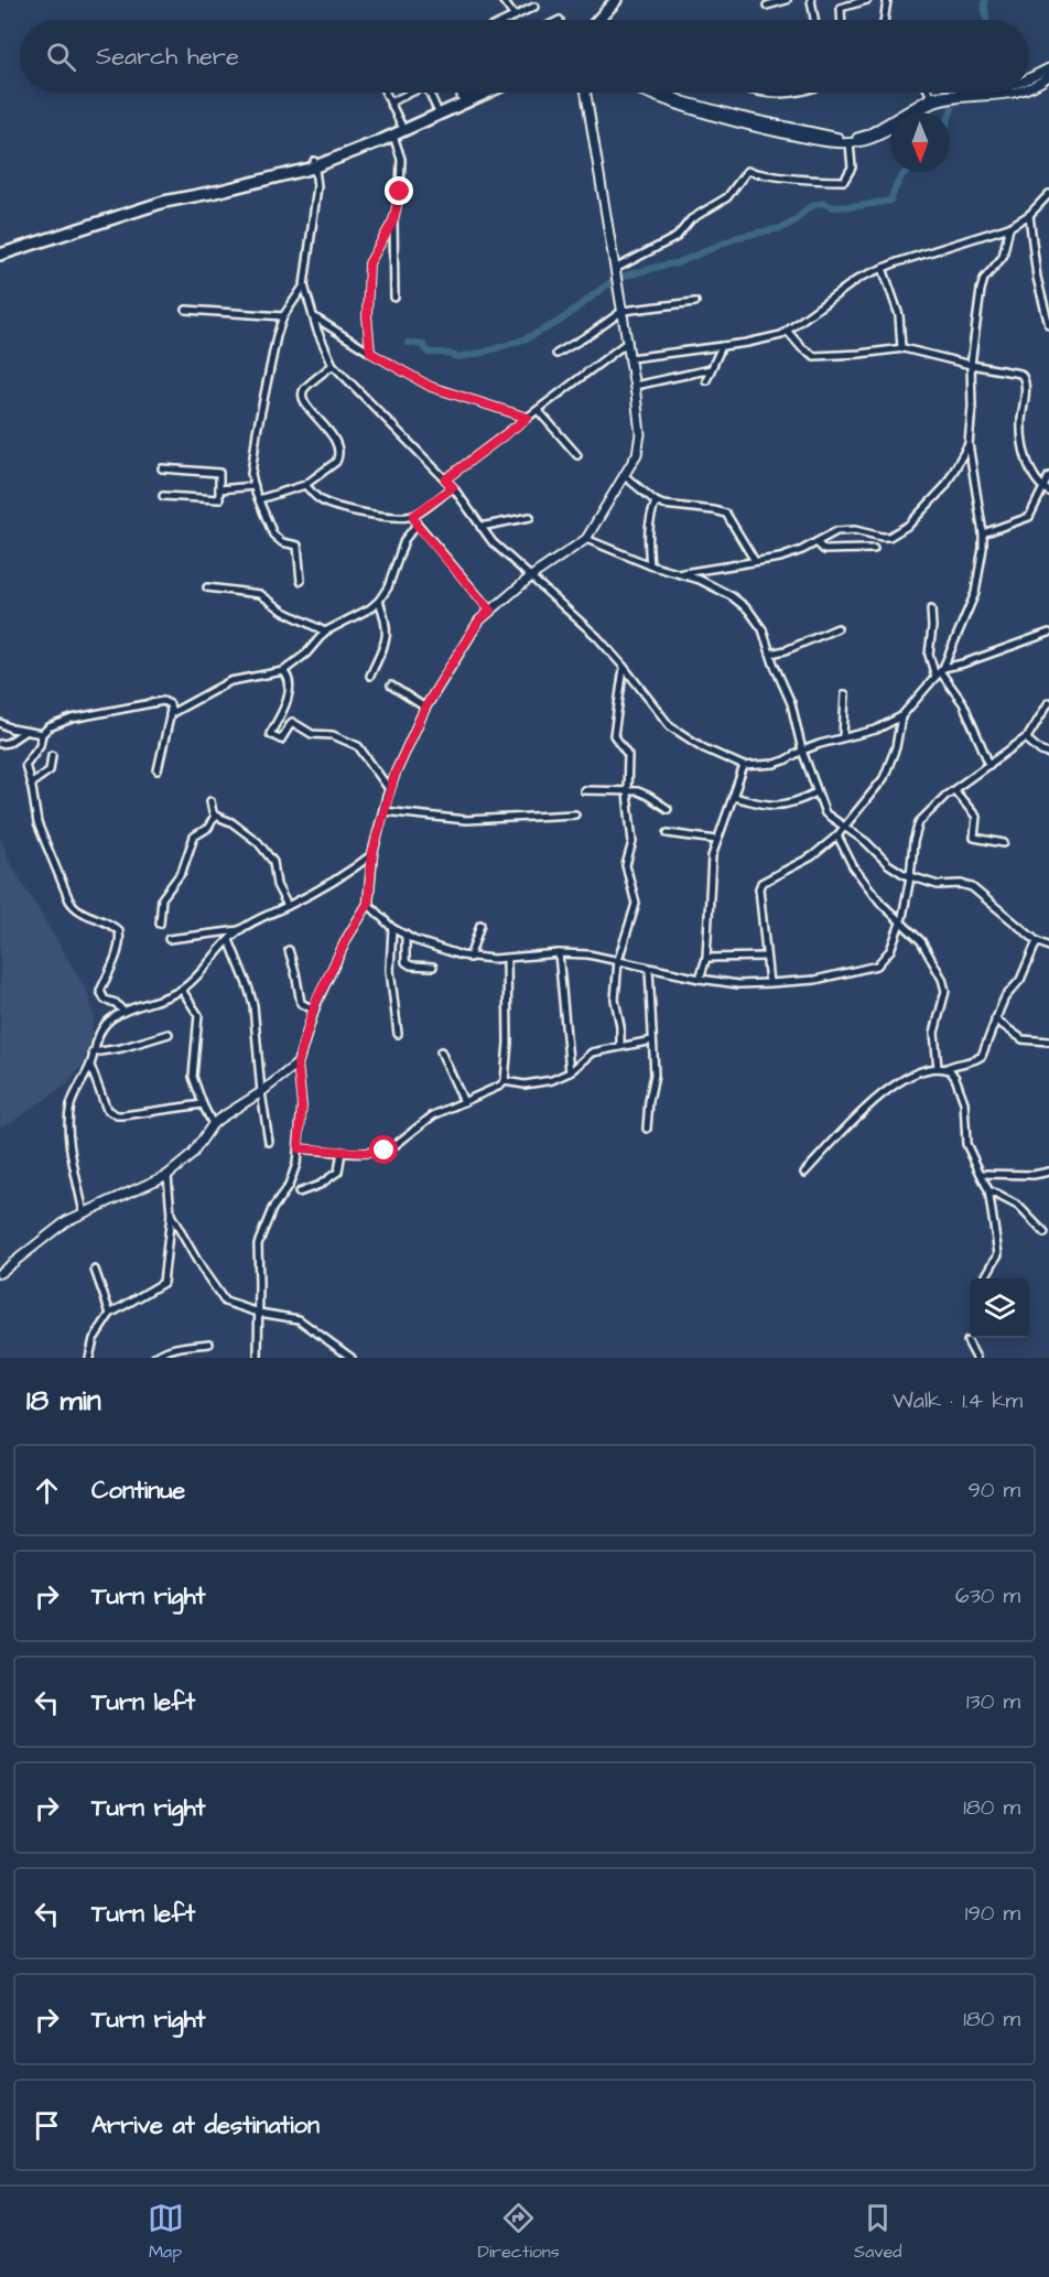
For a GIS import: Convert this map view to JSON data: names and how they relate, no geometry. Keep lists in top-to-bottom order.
{
  "north": "bottom",
  "page": {
    "search": "Search here",
    "heading": ["18 min", "Walk · 1.4 km"],
    "list": [
      ["Continue", "90 m"],
      ["Turn right", "630 m"],
      ["Turn left", "130 m"],
      ["Turn right", "180 m"],
      ["Turn left", "190 m"],
      ["Turn right", "180 m"],
      "Arrive at destination"
    ],
    "nav": ["Map", "Directions", "Saved"]
  }
}
